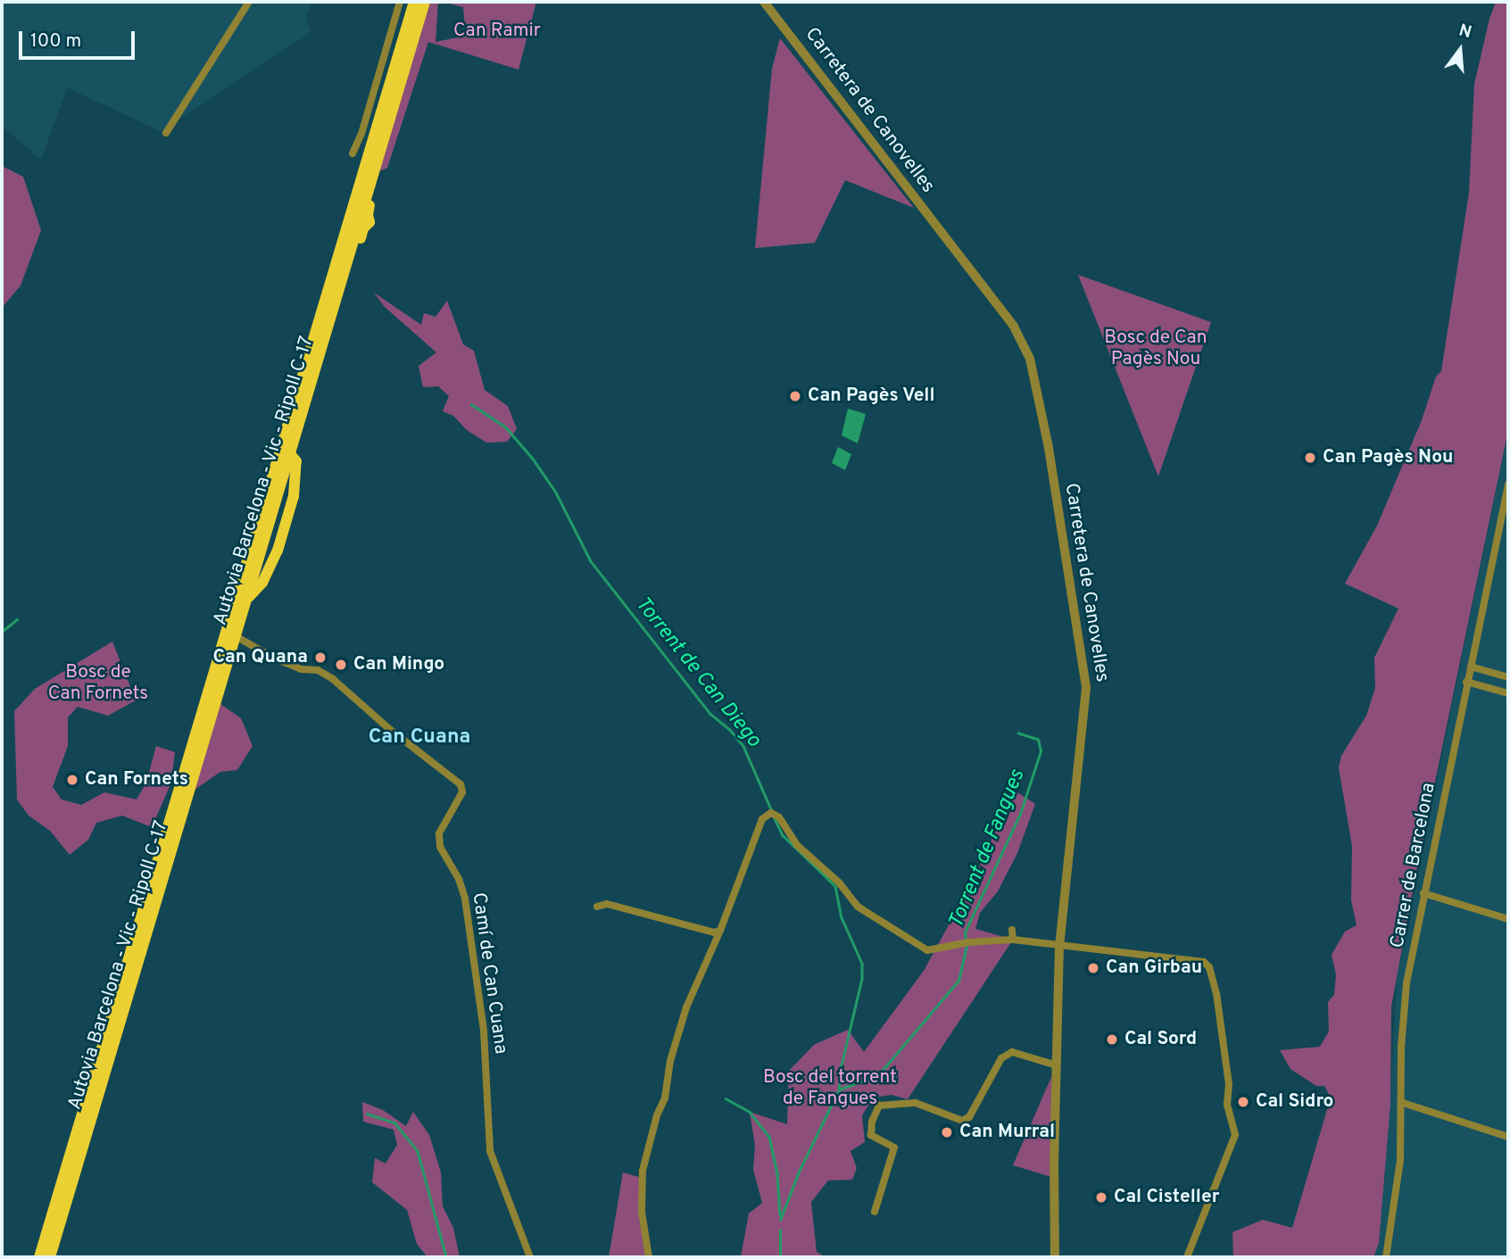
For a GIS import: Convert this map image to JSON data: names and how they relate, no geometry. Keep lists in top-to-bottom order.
{
  "streets": {
    "highway": ["Autovia Barcelona - Vic - Ripoll C-17"],
    "street": ["Carretera de Canovelles", "Carrer de Barcelona", "Camí de Can Cuana"]
  },
  "crossings": [
    ["Autovia Barcelona - Vic - Ripoll C-17", "Camí de Can Cuana"]
  ],
  "districts": ["Can Cuana"],
  "water": ["Torrent de Can Diego", "Torrent de Fangues"],
  "parks": [
    "Can Ramir",
    "Bosc de Can Pagès Nou",
    "Bosc de Can Fornets",
    "Bosc del torrent de Fangues"
  ],
  "places": [
    "Can Pagès Vell",
    "Can Pagès Nou",
    "Can Quana",
    "Can Mingo",
    "Can Fornets",
    "Can Girbau",
    "Cal Sord",
    "Cal Sidro",
    "Can Murral",
    "Cal Cisteller"
  ],
  "scale_bar": "100 m",
  "north": "top"
}
